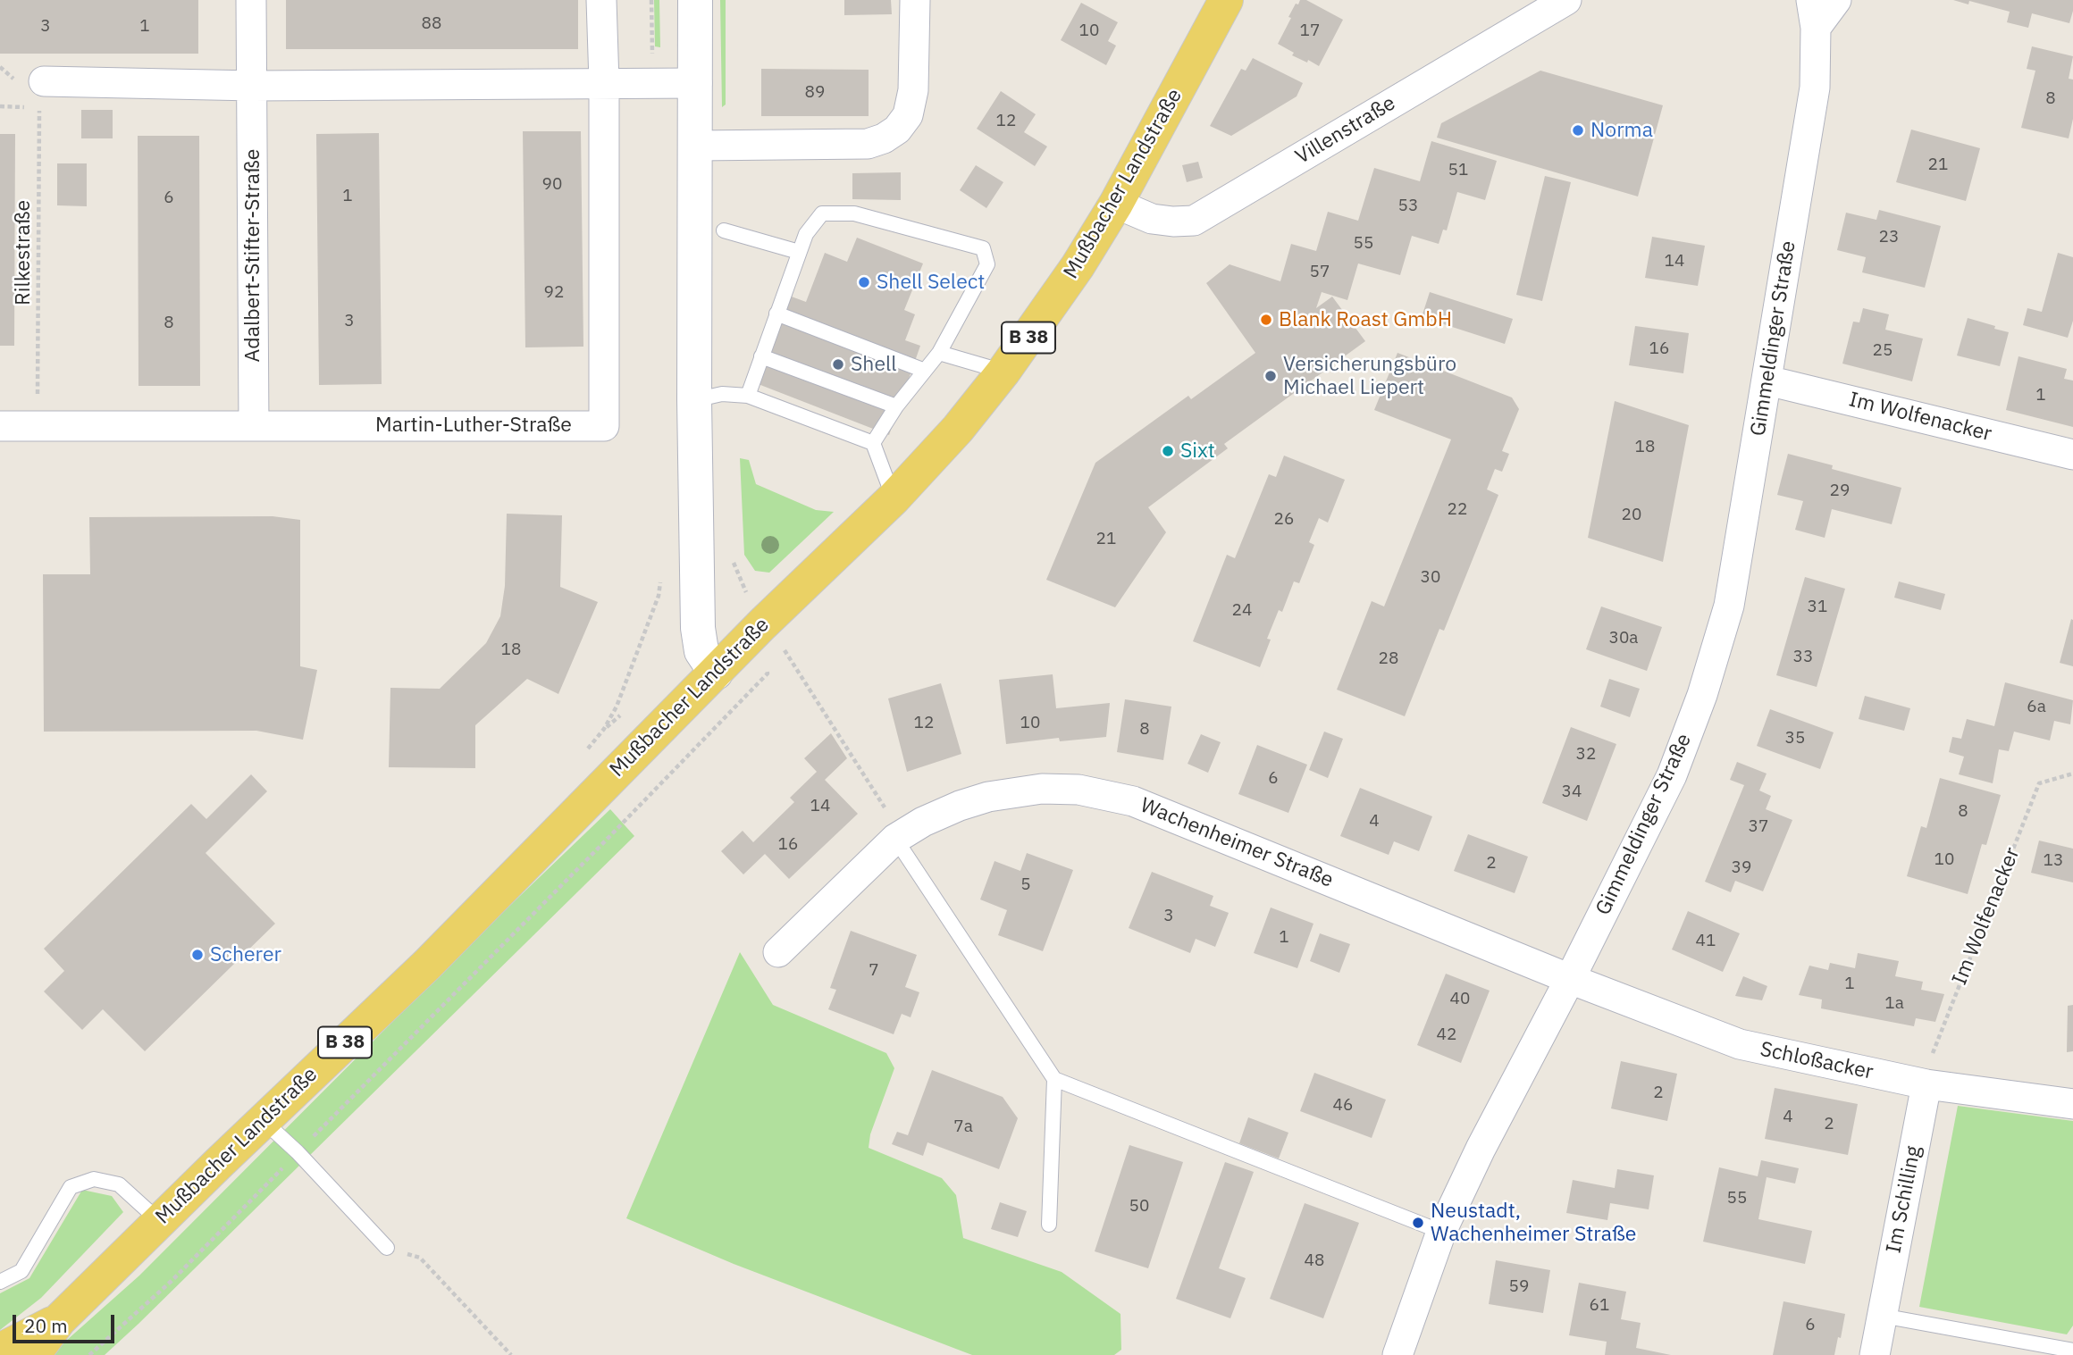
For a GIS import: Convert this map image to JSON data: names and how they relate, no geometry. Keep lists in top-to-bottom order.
{
  "streets": {
    "main road": ["Mußbacher Landstraße", "B 38"],
    "street": [
      "Villenstraße",
      "Adalbert-Stifter-Straße",
      "Gimmeldinger Straße",
      "Im Wolfenacker",
      "Martin-Luther-Straße",
      "Wachenheimer Straße",
      "Schloßacker",
      "Im Schilling"
    ],
    "path": ["Rilkestraße"]
  },
  "crossings": [
    ["Villenstraße", "Mußbacher Landstraße"],
    ["Mußbacher Landstraße", "B 38"],
    ["Rilkestraße", "Martin-Luther-Straße"],
    ["Adalbert-Stifter-Straße", "Martin-Luther-Straße"],
    ["Gimmeldinger Straße", "Im Wolfenacker"],
    ["Gimmeldinger Straße", "Wachenheimer Straße"],
    ["Gimmeldinger Straße", "Schloßacker"],
    ["Im Wolfenacker", "Schloßacker"],
    ["Im Wolfenacker", "Im Schilling"],
    ["Wachenheimer Straße", "Schloßacker"],
    ["Schloßacker", "Im Schilling"]
  ],
  "places": [
    "Norma",
    "Shell Select",
    "Blank Roast GmbH",
    "Shell",
    "Versicherungsbüro Michael Liepert",
    "Sixt",
    "Scherer",
    "Neustadt, Wachenheimer Straße"
  ],
  "house_numbers": [
    "88",
    "3",
    "1",
    "10",
    "17",
    "89",
    "8",
    "12",
    "21",
    "51",
    "90",
    "1",
    "6",
    "53",
    "23",
    "55",
    "14",
    "57",
    "92",
    "3",
    "8",
    "16",
    "25",
    "1",
    "18",
    "29",
    "22",
    "20",
    "26",
    "21",
    "30",
    "31",
    "24",
    "30a",
    "18",
    "33",
    "28",
    "6a",
    "12",
    "10",
    "8",
    "35",
    "32",
    "6",
    "34",
    "14",
    "8",
    "4",
    "37",
    "16",
    "10",
    "13",
    "2",
    "39",
    "5",
    "3",
    "1",
    "41",
    "7",
    "1",
    "40",
    "1a",
    "42",
    "2",
    "46",
    "4",
    "2",
    "7a",
    "55",
    "50",
    "48",
    "59",
    "61",
    "6"
  ],
  "scale_bar": "20 m"
}
